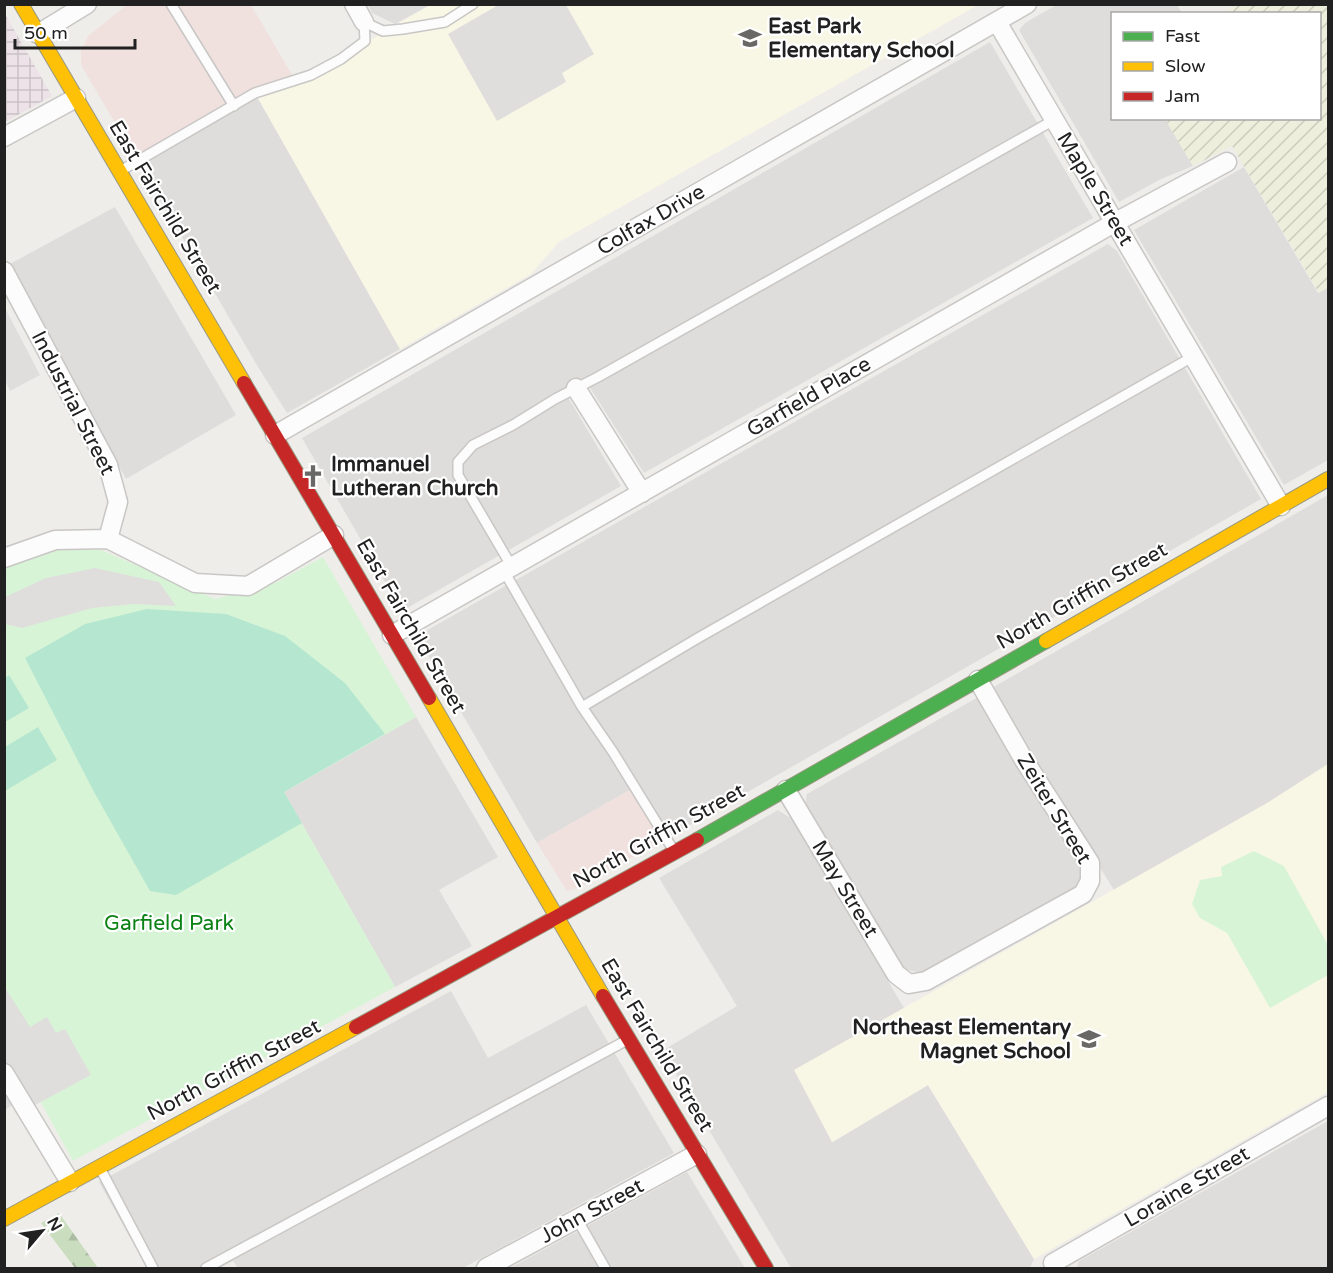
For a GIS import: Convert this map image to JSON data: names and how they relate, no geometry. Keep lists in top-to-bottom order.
{
  "streets": {
    "street": [
      "Maple Street",
      "East Fairchild Street",
      "Colfax Drive",
      "Garfield Place",
      "Industrial Street",
      "North Griffin Street",
      "Zeiter Street",
      "May Street",
      "Loraine Street",
      "John Street"
    ]
  },
  "crossings": [
    ["Maple Street", "Colfax Drive"],
    ["Maple Street", "Garfield Place"],
    ["Maple Street", "North Griffin Street"],
    ["East Fairchild Street", "Colfax Drive"],
    ["East Fairchild Street", "Garfield Place"],
    ["East Fairchild Street", "North Griffin Street"],
    ["East Fairchild Street", "John Street"],
    ["North Griffin Street", "Zeiter Street"],
    ["North Griffin Street", "May Street"],
    ["Zeiter Street", "May Street"]
  ],
  "parks": ["Garfield Park"],
  "places": {
    "school or university": ["East Park Elementary School", "Northeast Elementary Magnet School"],
    "church": ["Immanuel Lutheran Church"]
  },
  "legend": ["Fast", "Slow", "Jam"],
  "scale_bar": "50 m",
  "north": "top right"
}
